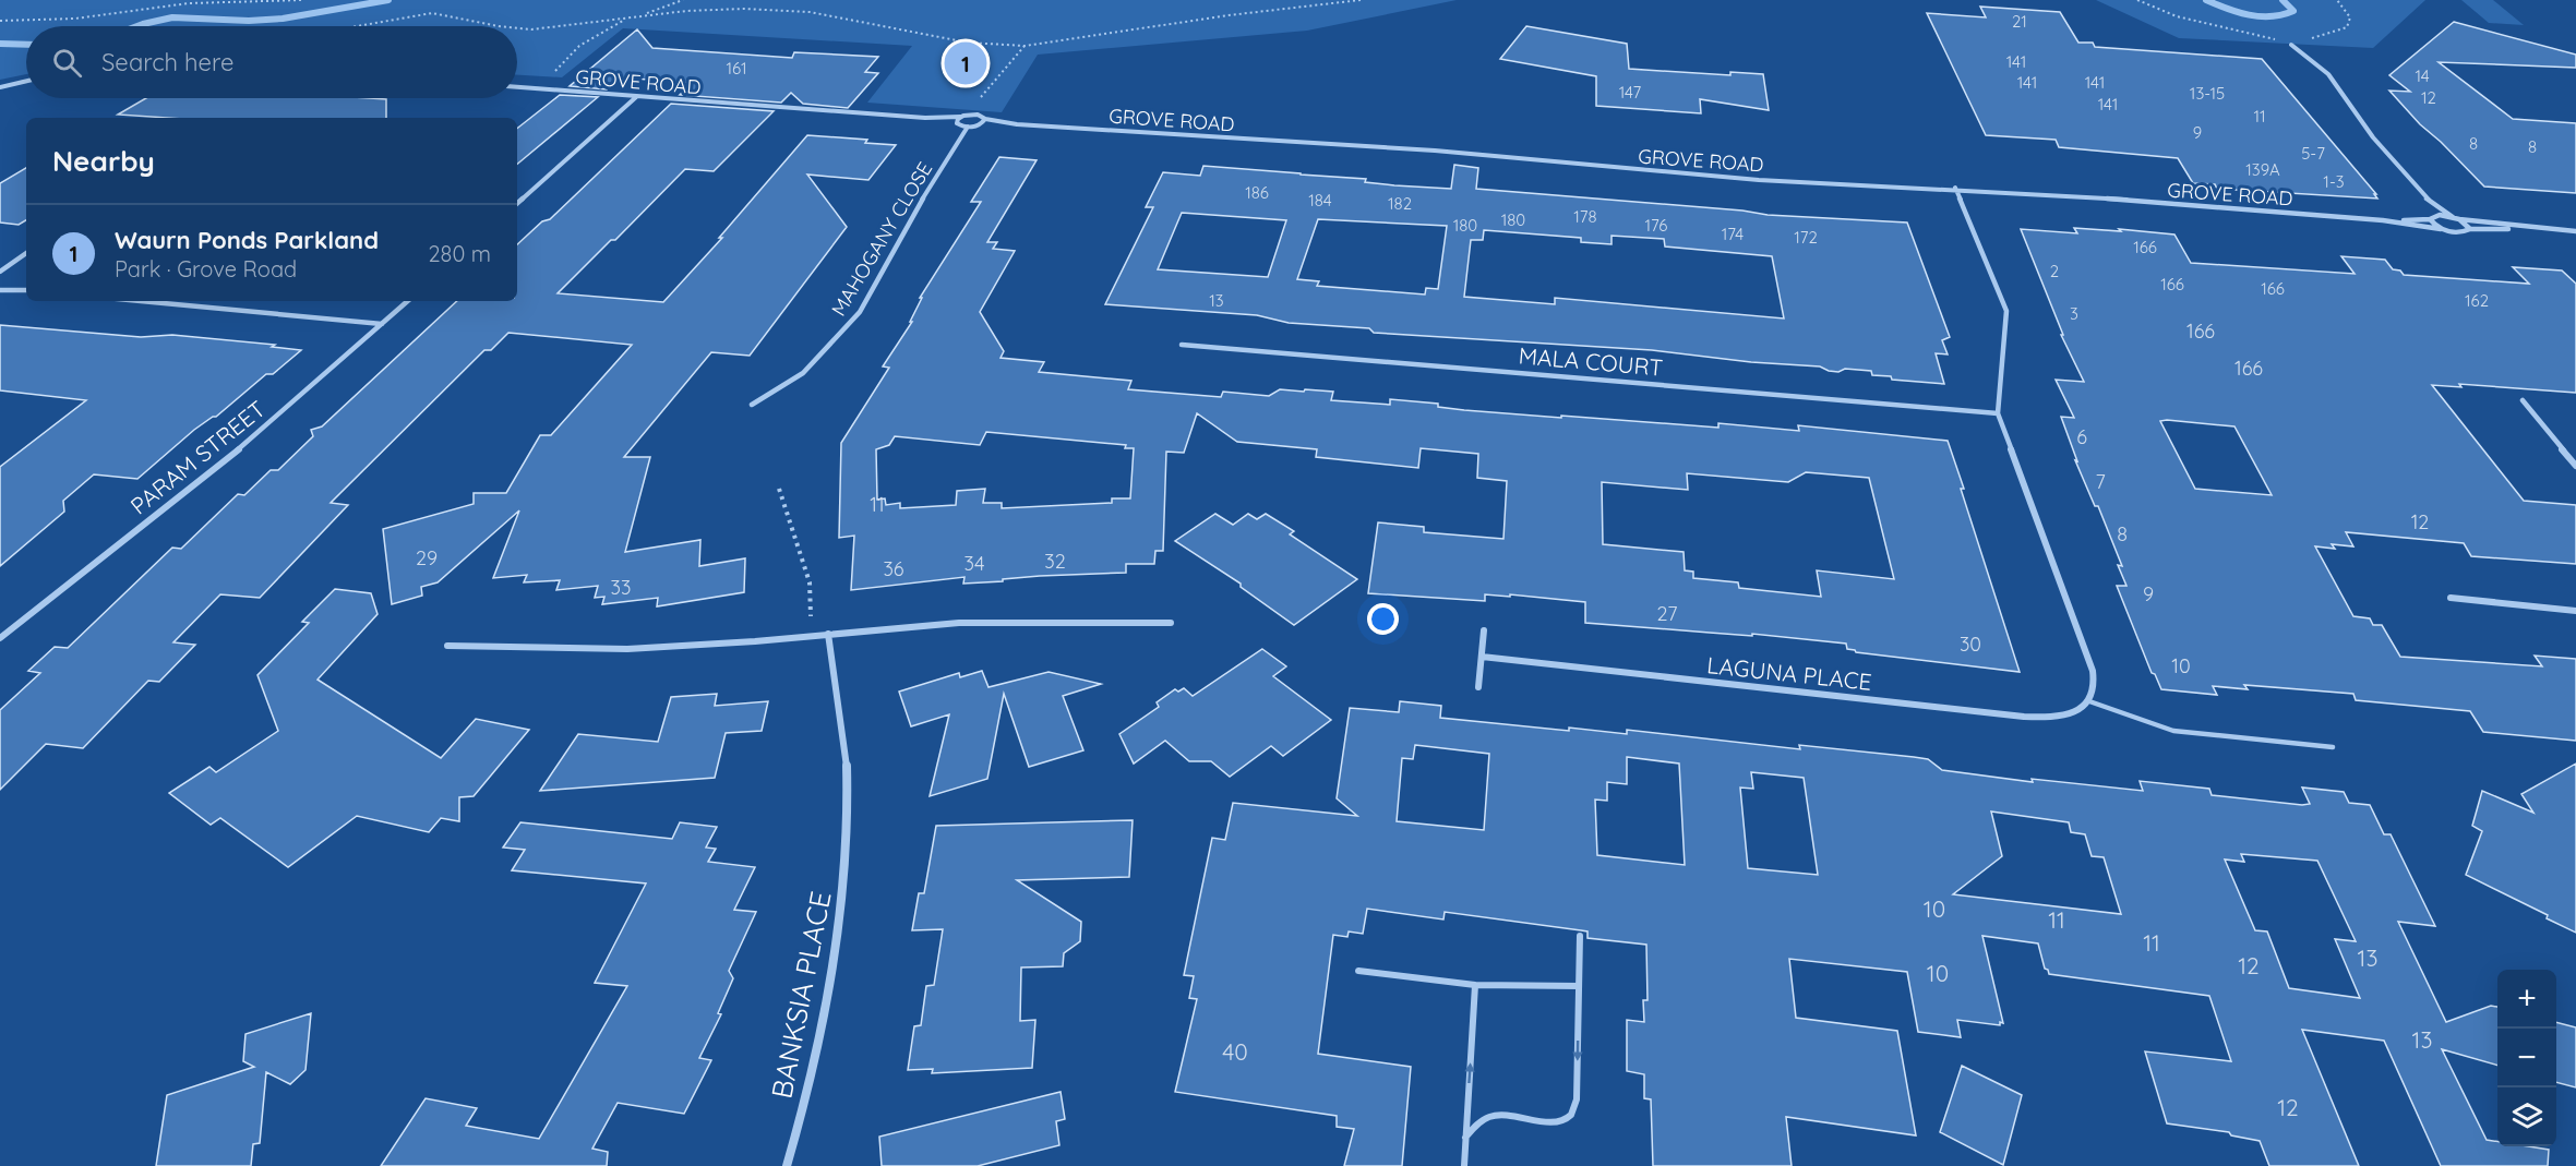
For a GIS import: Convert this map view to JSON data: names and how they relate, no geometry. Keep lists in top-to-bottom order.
{
  "streets": {
    "street": [
      "GROVE ROAD",
      "MAHOGANY CLOSE",
      "MALA COURT",
      "PARAM STREET",
      "LAGUNA PLACE",
      "BANKSIA PLACE"
    ]
  },
  "crossings": [
    ["GROVE ROAD", "MAHOGANY CLOSE"]
  ],
  "house_numbers": [
    "21",
    "141",
    "161",
    "14",
    "141",
    "141",
    "147",
    "13-15",
    "12",
    "141",
    "11",
    "9",
    "8",
    "8",
    "5-7",
    "139A",
    "1-3",
    "186",
    "184",
    "182",
    "178",
    "180",
    "180",
    "176",
    "174",
    "172",
    "166",
    "2",
    "166",
    "166",
    "13",
    "162",
    "3",
    "166",
    "166",
    "6",
    "7",
    "11",
    "12",
    "8",
    "29",
    "32",
    "34",
    "36",
    "33",
    "9",
    "27",
    "30",
    "10",
    "10",
    "11",
    "11",
    "13",
    "12",
    "10",
    "13",
    "40",
    "12"
  ],
  "page": {
    "search": "Search here",
    "pins": "1",
    "heading": "Nearby",
    "list": [
      {
        "mark": "1",
        "name": "Waurn Ponds Parkland",
        "note": "Park · Grove Road",
        "value": "280 m"
      }
    ],
    "map_buttons": ["+", "−"]
  }
}
